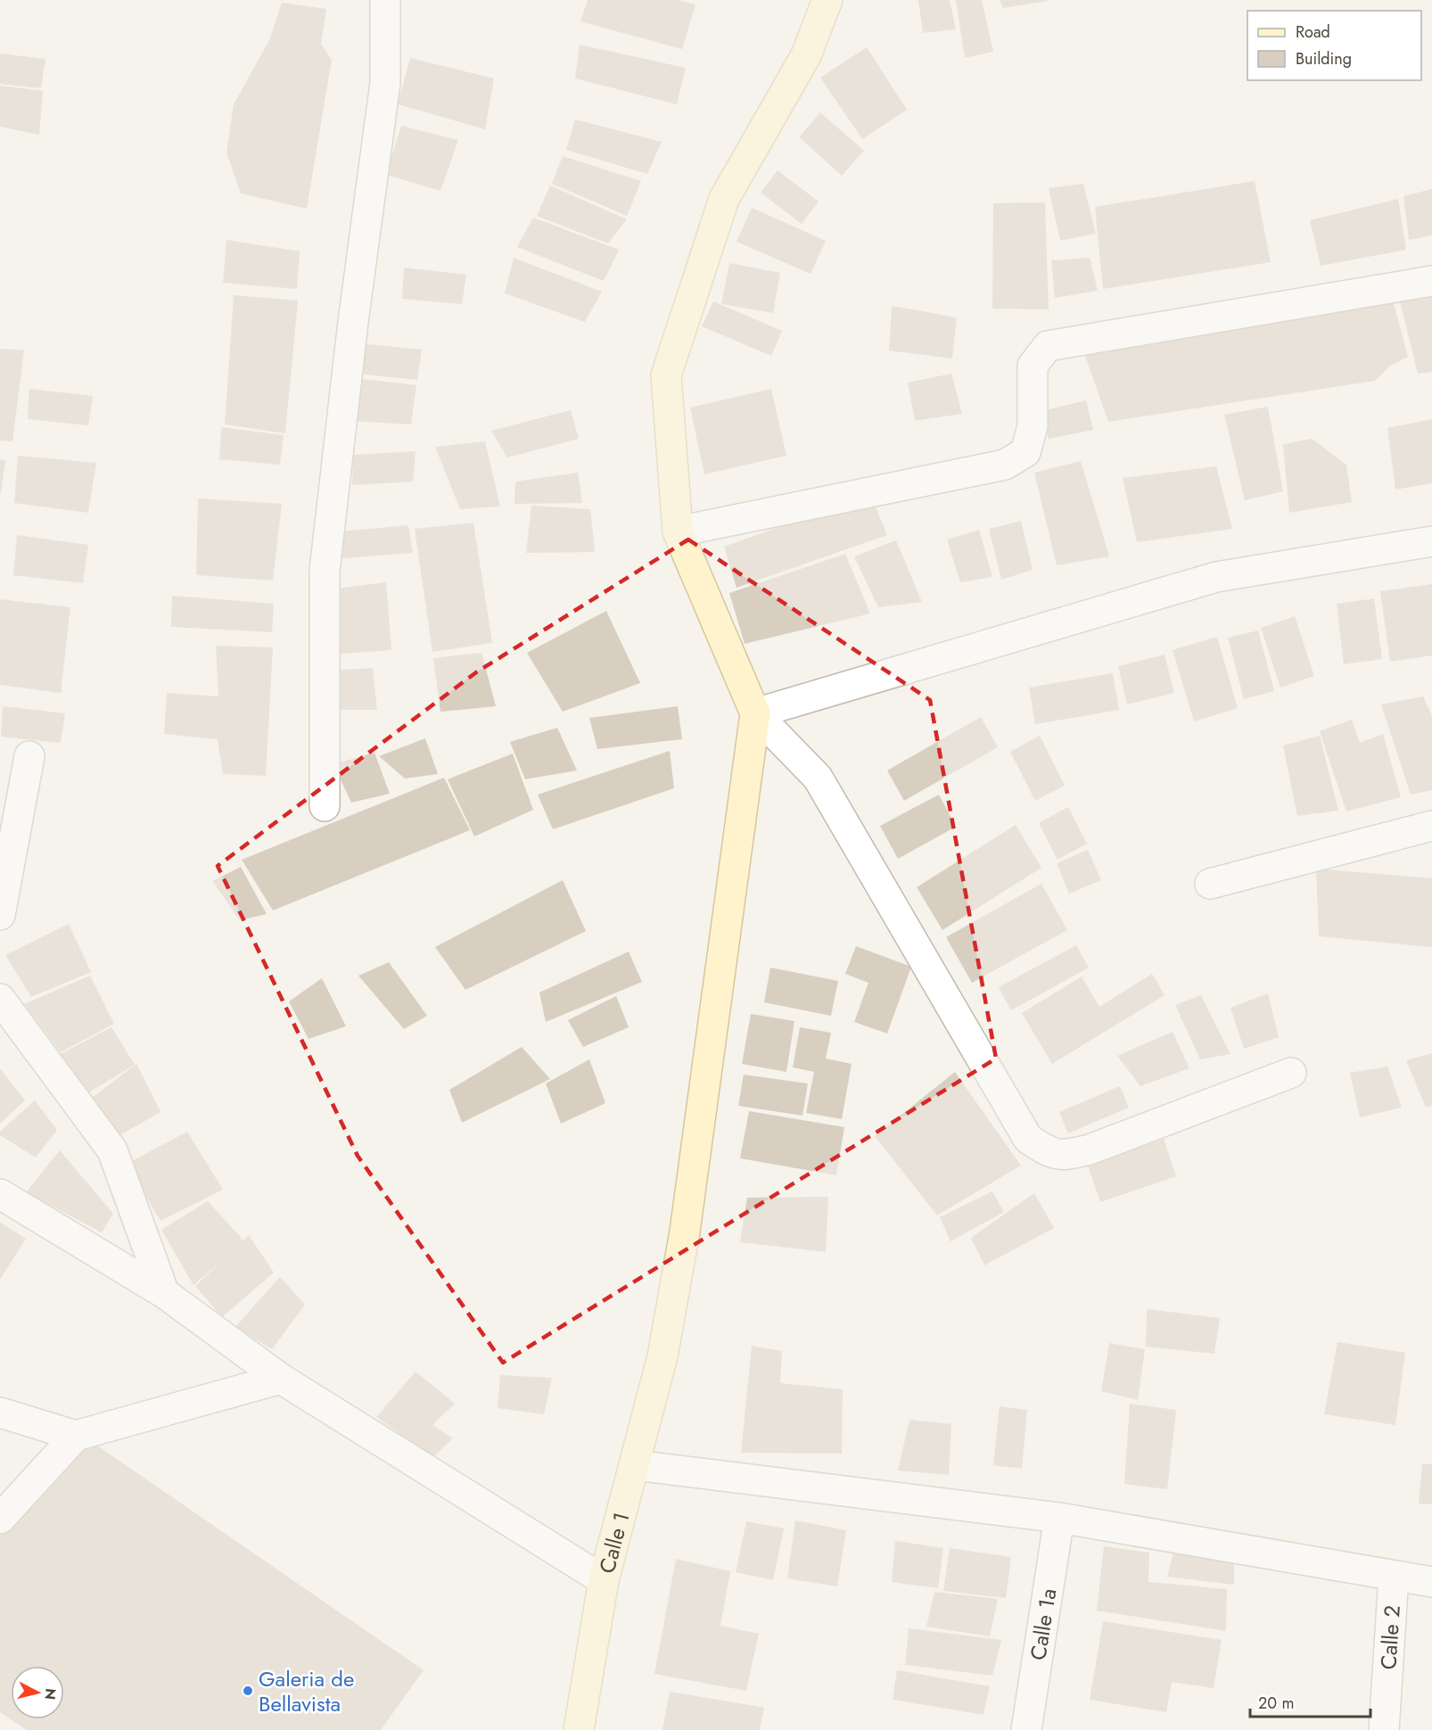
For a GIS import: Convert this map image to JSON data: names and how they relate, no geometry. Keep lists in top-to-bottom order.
{
  "streets": {
    "main road": ["Calle 1"],
    "street": ["Calle 1a", "Calle 2"]
  },
  "places": ["Galeria de Bellavista"],
  "legend": ["Road", "Building"],
  "scale_bar": "20 m",
  "north": "right"
}
